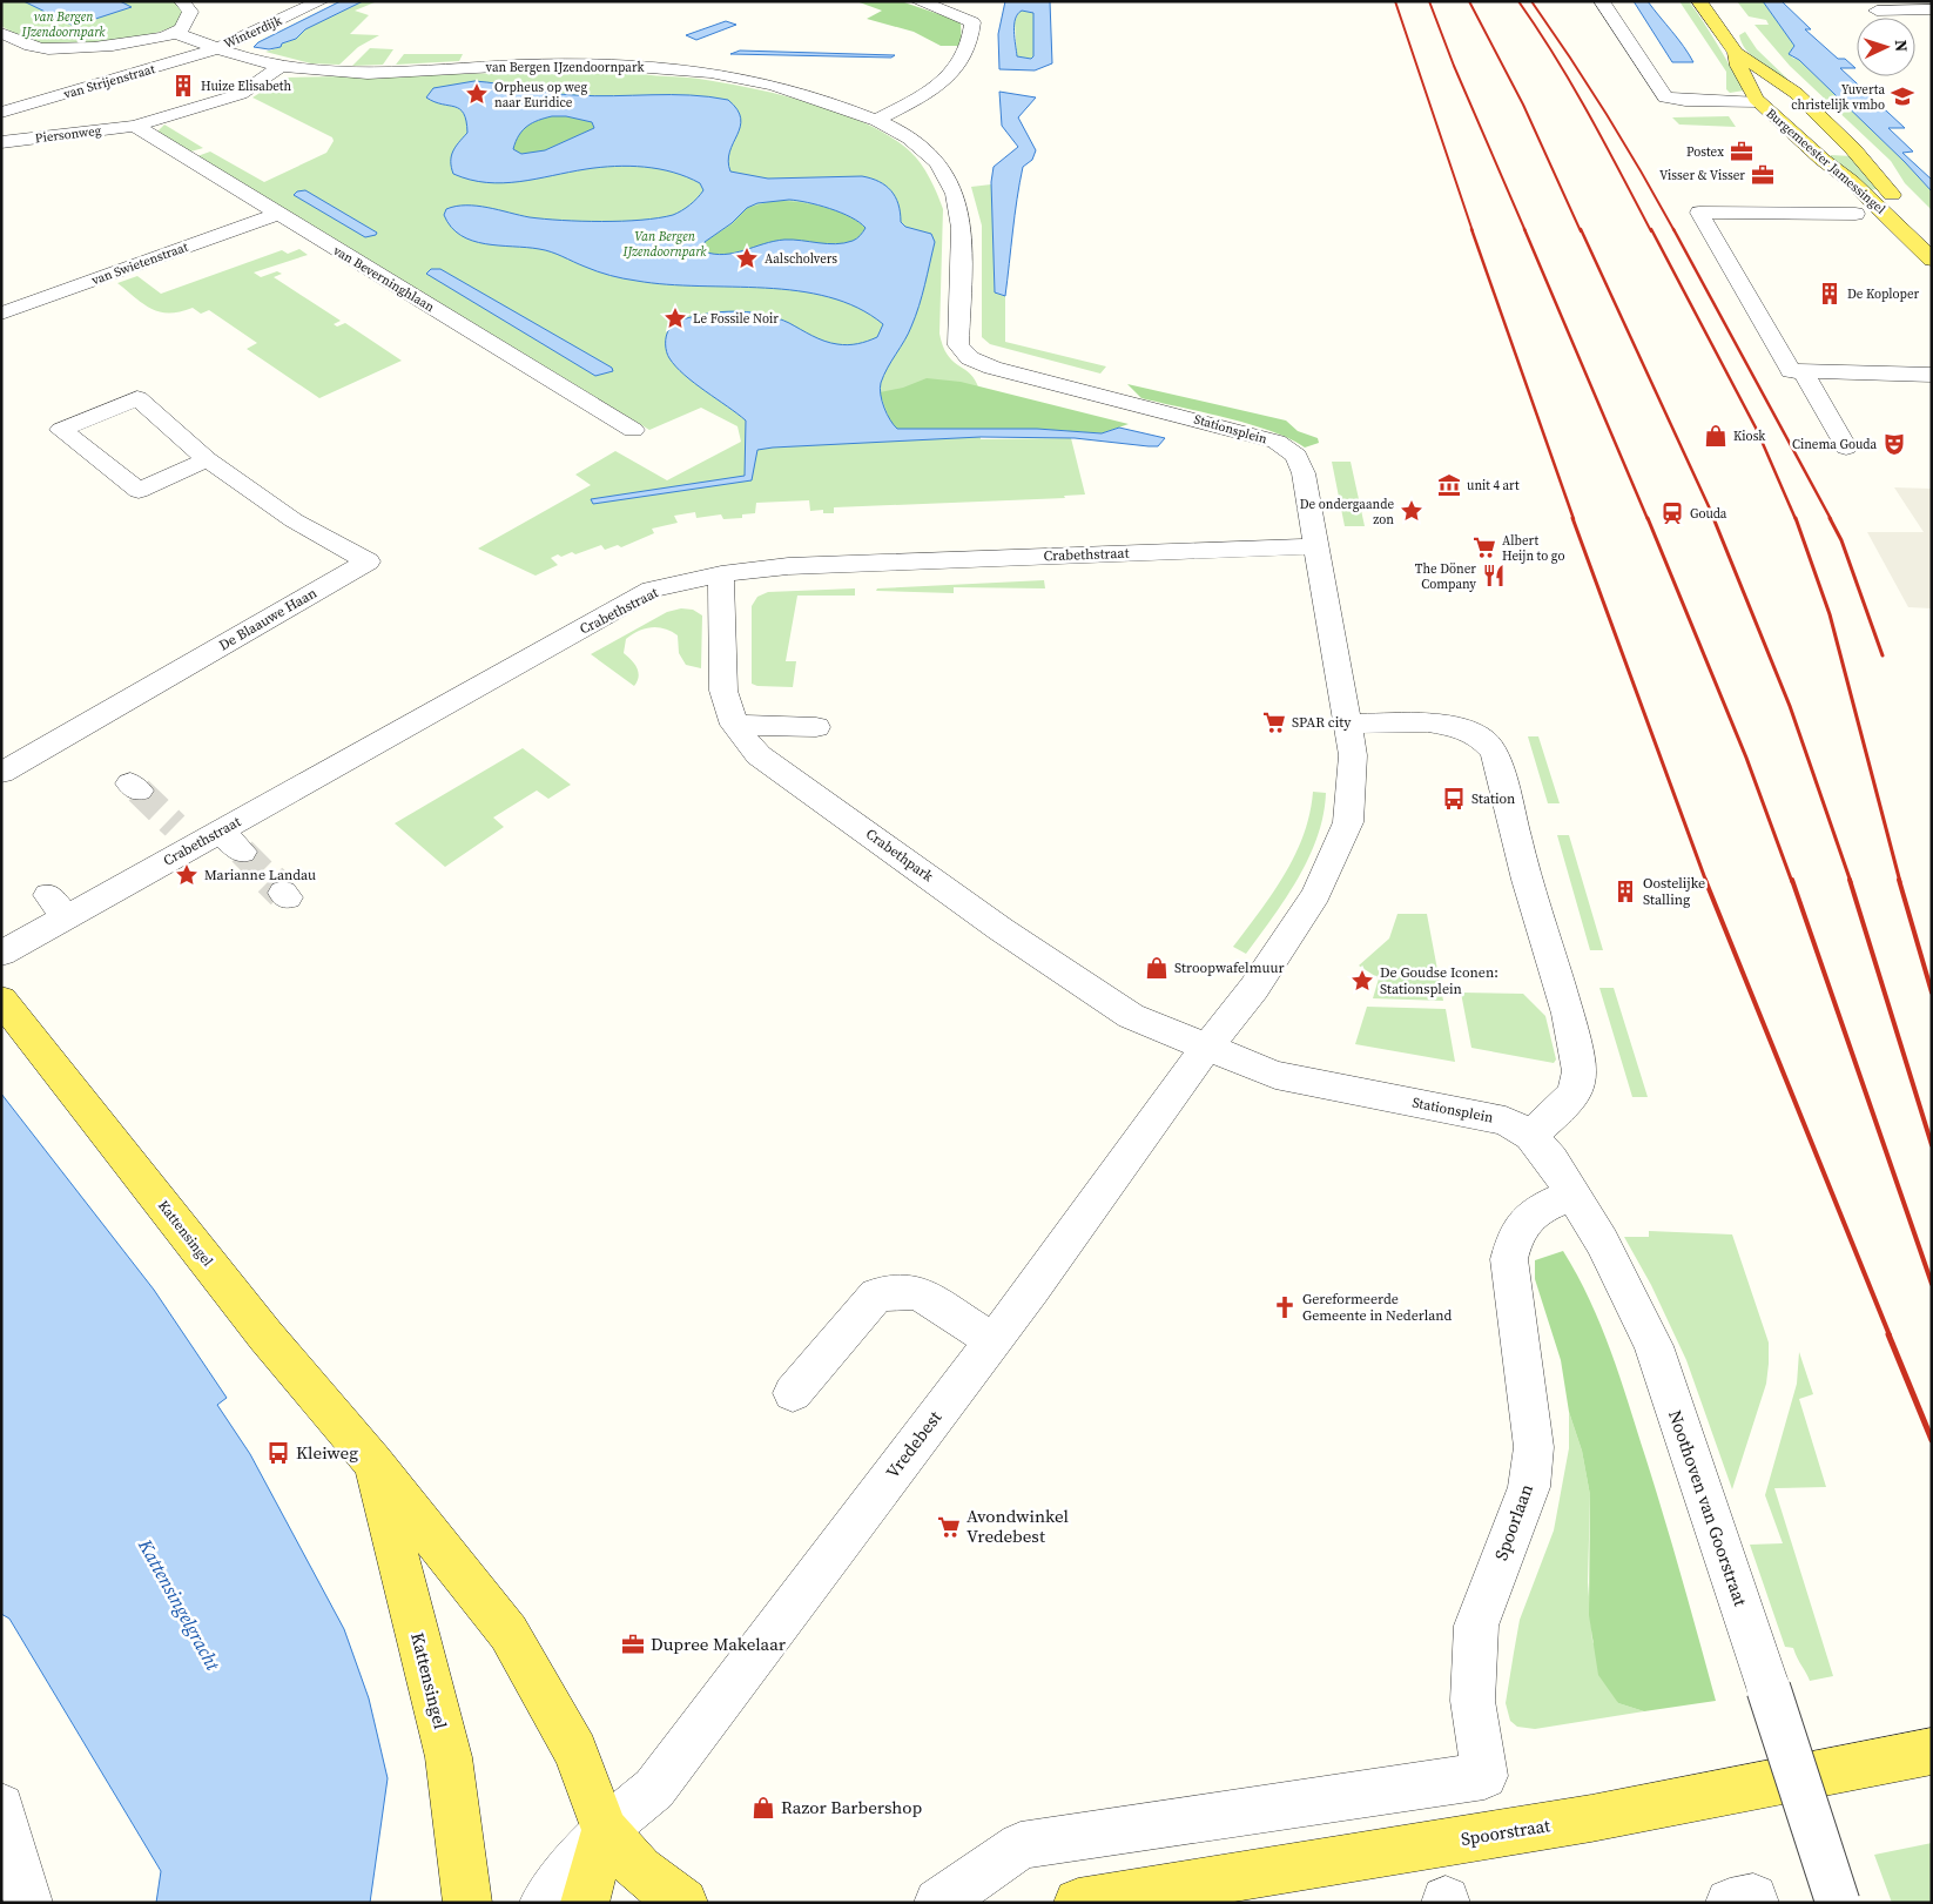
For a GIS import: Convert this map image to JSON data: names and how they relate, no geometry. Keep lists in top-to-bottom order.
{
  "streets": {
    "main road": ["Burgemeester Jamessingel", "Kattensingel", "Spoorstraat"],
    "street": [
      "Winterdijk",
      "van Bergen IJzendoornpark",
      "van Strijenstraat",
      "Piersonweg",
      "van Swietenstraat",
      "van Beverninghlaan",
      "Stationsplein",
      "Crabethstraat",
      "De Blaauwe Haan",
      "Crabethpark",
      "Vredebest",
      "Noothoven van Goorstraat",
      "Spoorlaan"
    ]
  },
  "crossings": [
    ["Winterdijk", "van Bergen IJzendoornpark"],
    ["Winterdijk", "van Strijenstraat"],
    ["van Bergen IJzendoornpark", "van Strijenstraat"],
    ["van Bergen IJzendoornpark", "Stationsplein"],
    ["Piersonweg", "van Beverninghlaan"],
    ["van Swietenstraat", "van Beverninghlaan"],
    ["Stationsplein", "Crabethstraat"],
    ["Stationsplein", "Crabethpark"],
    ["Stationsplein", "Vredebest"],
    ["Stationsplein", "Noothoven van Goorstraat"],
    ["Crabethstraat", "Crabethpark"],
    ["Crabethpark", "Vredebest"],
    ["Kattensingel", "Vredebest"],
    ["Noothoven van Goorstraat", "Spoorlaan"]
  ],
  "water": ["Kattensingelgracht"],
  "parks": ["van Bergen IJzendoornpark", "Van Bergen IJzendoornpark"],
  "places": {
    "building": ["Huize Elisabeth", "De Koploper", "Oostelijke Stalling"],
    "place": [
      "Orpheus op weg naar Euridice",
      "Aalscholvers",
      "Le Fossile Noir",
      "De ondergaande zon",
      "Marianne Landau",
      "De Goudse Iconen: Stationsplein"
    ],
    "school or university": ["Yuverta christelijk vmbo"],
    "office": ["Postex", "Visser & Visser", "Dupree Makelaar"],
    "shop": ["Kiosk", "Stroopwafelmuur", "Razor Barbershop"],
    "theatre": ["Cinema Gouda"],
    "museum": ["unit 4 art"],
    "station": ["Gouda"],
    "supermarket": ["Albert Heijn to go", "SPAR city", "Avondwinkel Vredebest"],
    "restaurant": ["The Döner Company"],
    "bus stop": ["Station", "Kleiweg"],
    "church": ["Gereformeerde Gemeente in Nederland"]
  },
  "north": "right"
}
